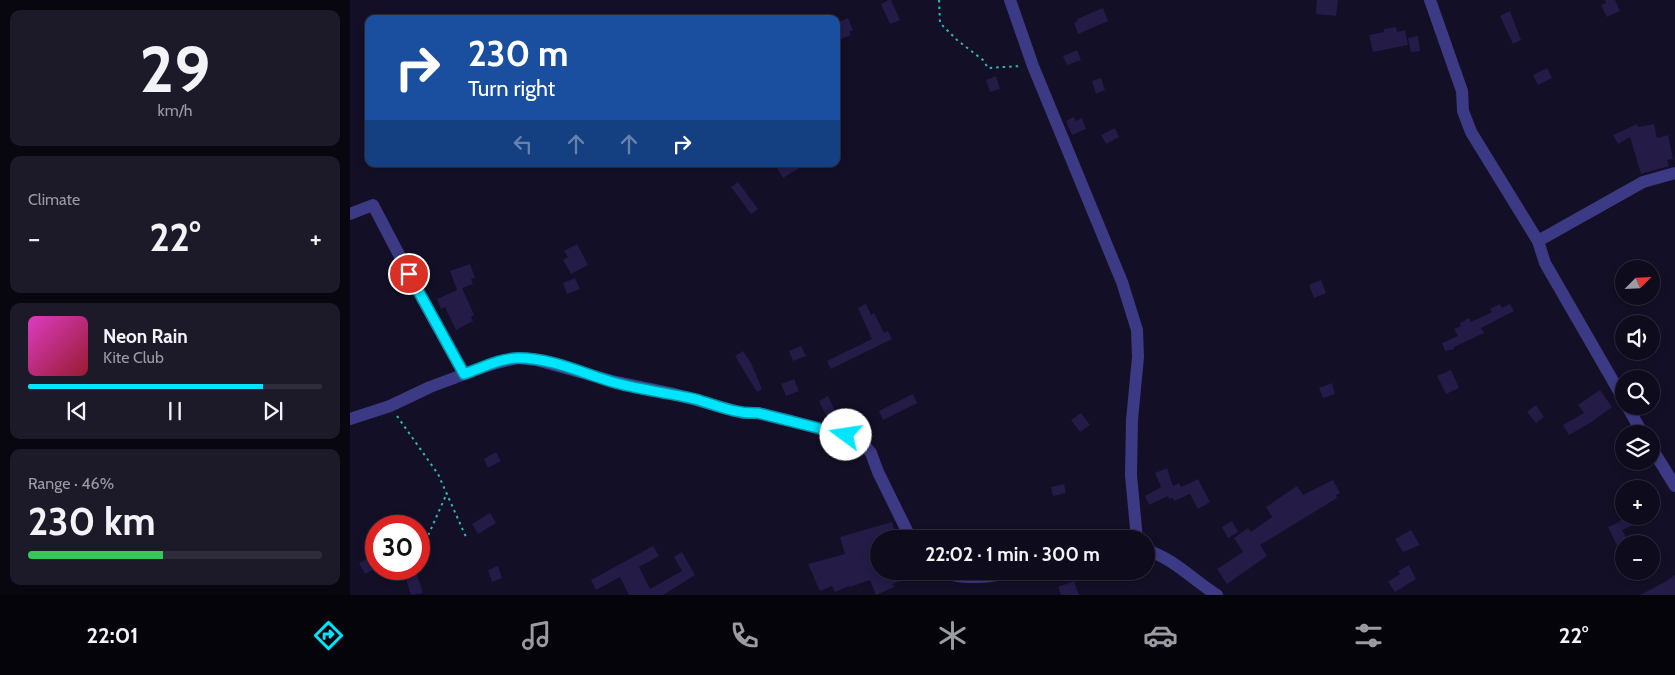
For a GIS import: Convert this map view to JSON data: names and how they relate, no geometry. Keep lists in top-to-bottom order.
{
  "north": "top right",
  "page": {
    "tile": [
      ["29", "km/h"],
      "Climate",
      ["Range · 46%", "230 km"]
    ],
    "turn": ["230 m", "Turn right"],
    "heat": ["−", "22°", "+"],
    "map_buttons": ["+", "−"],
    "song": ["Neon Rain", "Kite Club"],
    "limit": "30",
    "trip": "22:02 · 1 min · 300 m",
    "tabs": ["22:01", "22°"]
  }
}
